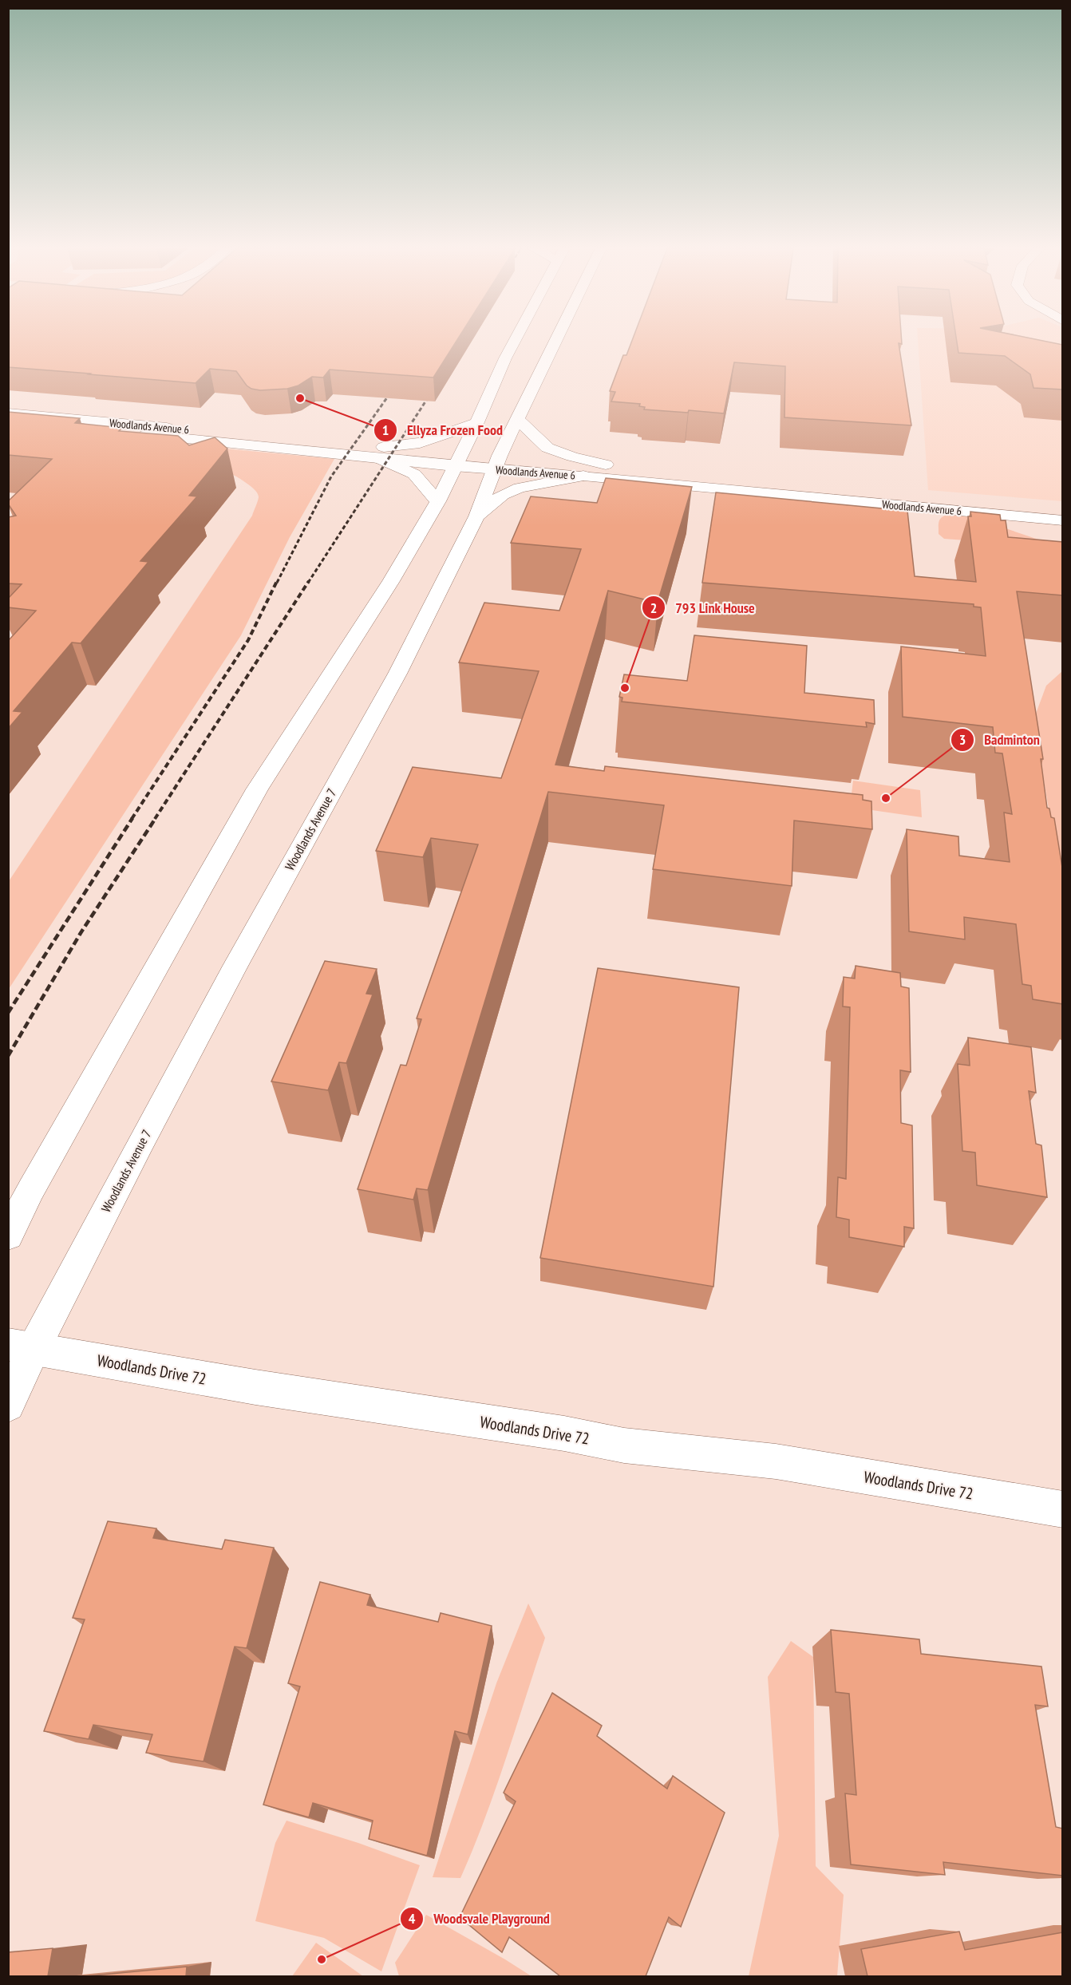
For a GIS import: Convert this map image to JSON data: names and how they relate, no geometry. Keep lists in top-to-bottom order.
{
  "streets": {
    "main road": ["Woodlands Avenue 6", "Woodlands Avenue 7", "Woodlands Drive 72"]
  },
  "crossings": [
    ["Woodlands Avenue 6", "Woodlands Avenue 7"],
    ["Woodlands Avenue 7", "Woodlands Drive 72"]
  ],
  "places": [
    "Ellyza Frozen Food",
    "793 Link House",
    "Badminton",
    "Woodsvale Playground"
  ]
}
